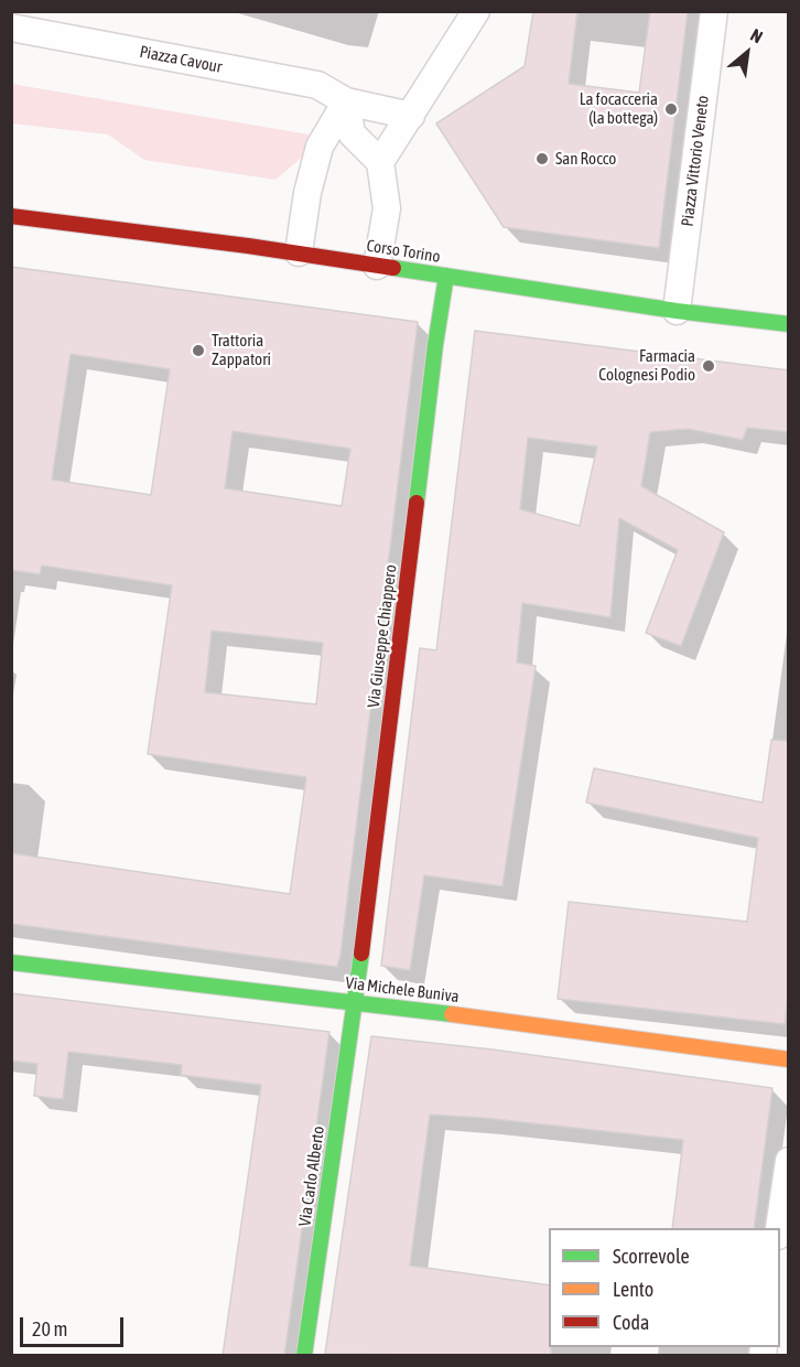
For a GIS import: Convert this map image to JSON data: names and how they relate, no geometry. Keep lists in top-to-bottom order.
{
  "streets": {
    "street": [
      "Piazza Cavour",
      "Piazza Vittorio Veneto",
      "Corso Torino",
      "Via Giuseppe Chiappero",
      "Via Michele Buniva",
      "Via Carlo Alberto"
    ]
  },
  "crossings": [
    ["Piazza Vittorio Veneto", "Corso Torino"],
    ["Corso Torino", "Via Giuseppe Chiappero"],
    ["Via Giuseppe Chiappero", "Via Michele Buniva"],
    ["Via Giuseppe Chiappero", "Via Carlo Alberto"],
    ["Via Michele Buniva", "Via Carlo Alberto"]
  ],
  "places": [
    "La focacceria (la bottega)",
    "San Rocco",
    "Trattoria Zappatori",
    "Farmacia Colognesi Podio"
  ],
  "legend": ["Scorrevole", "Lento", "Coda"],
  "scale_bar": "20 m",
  "north": "top right"
}
